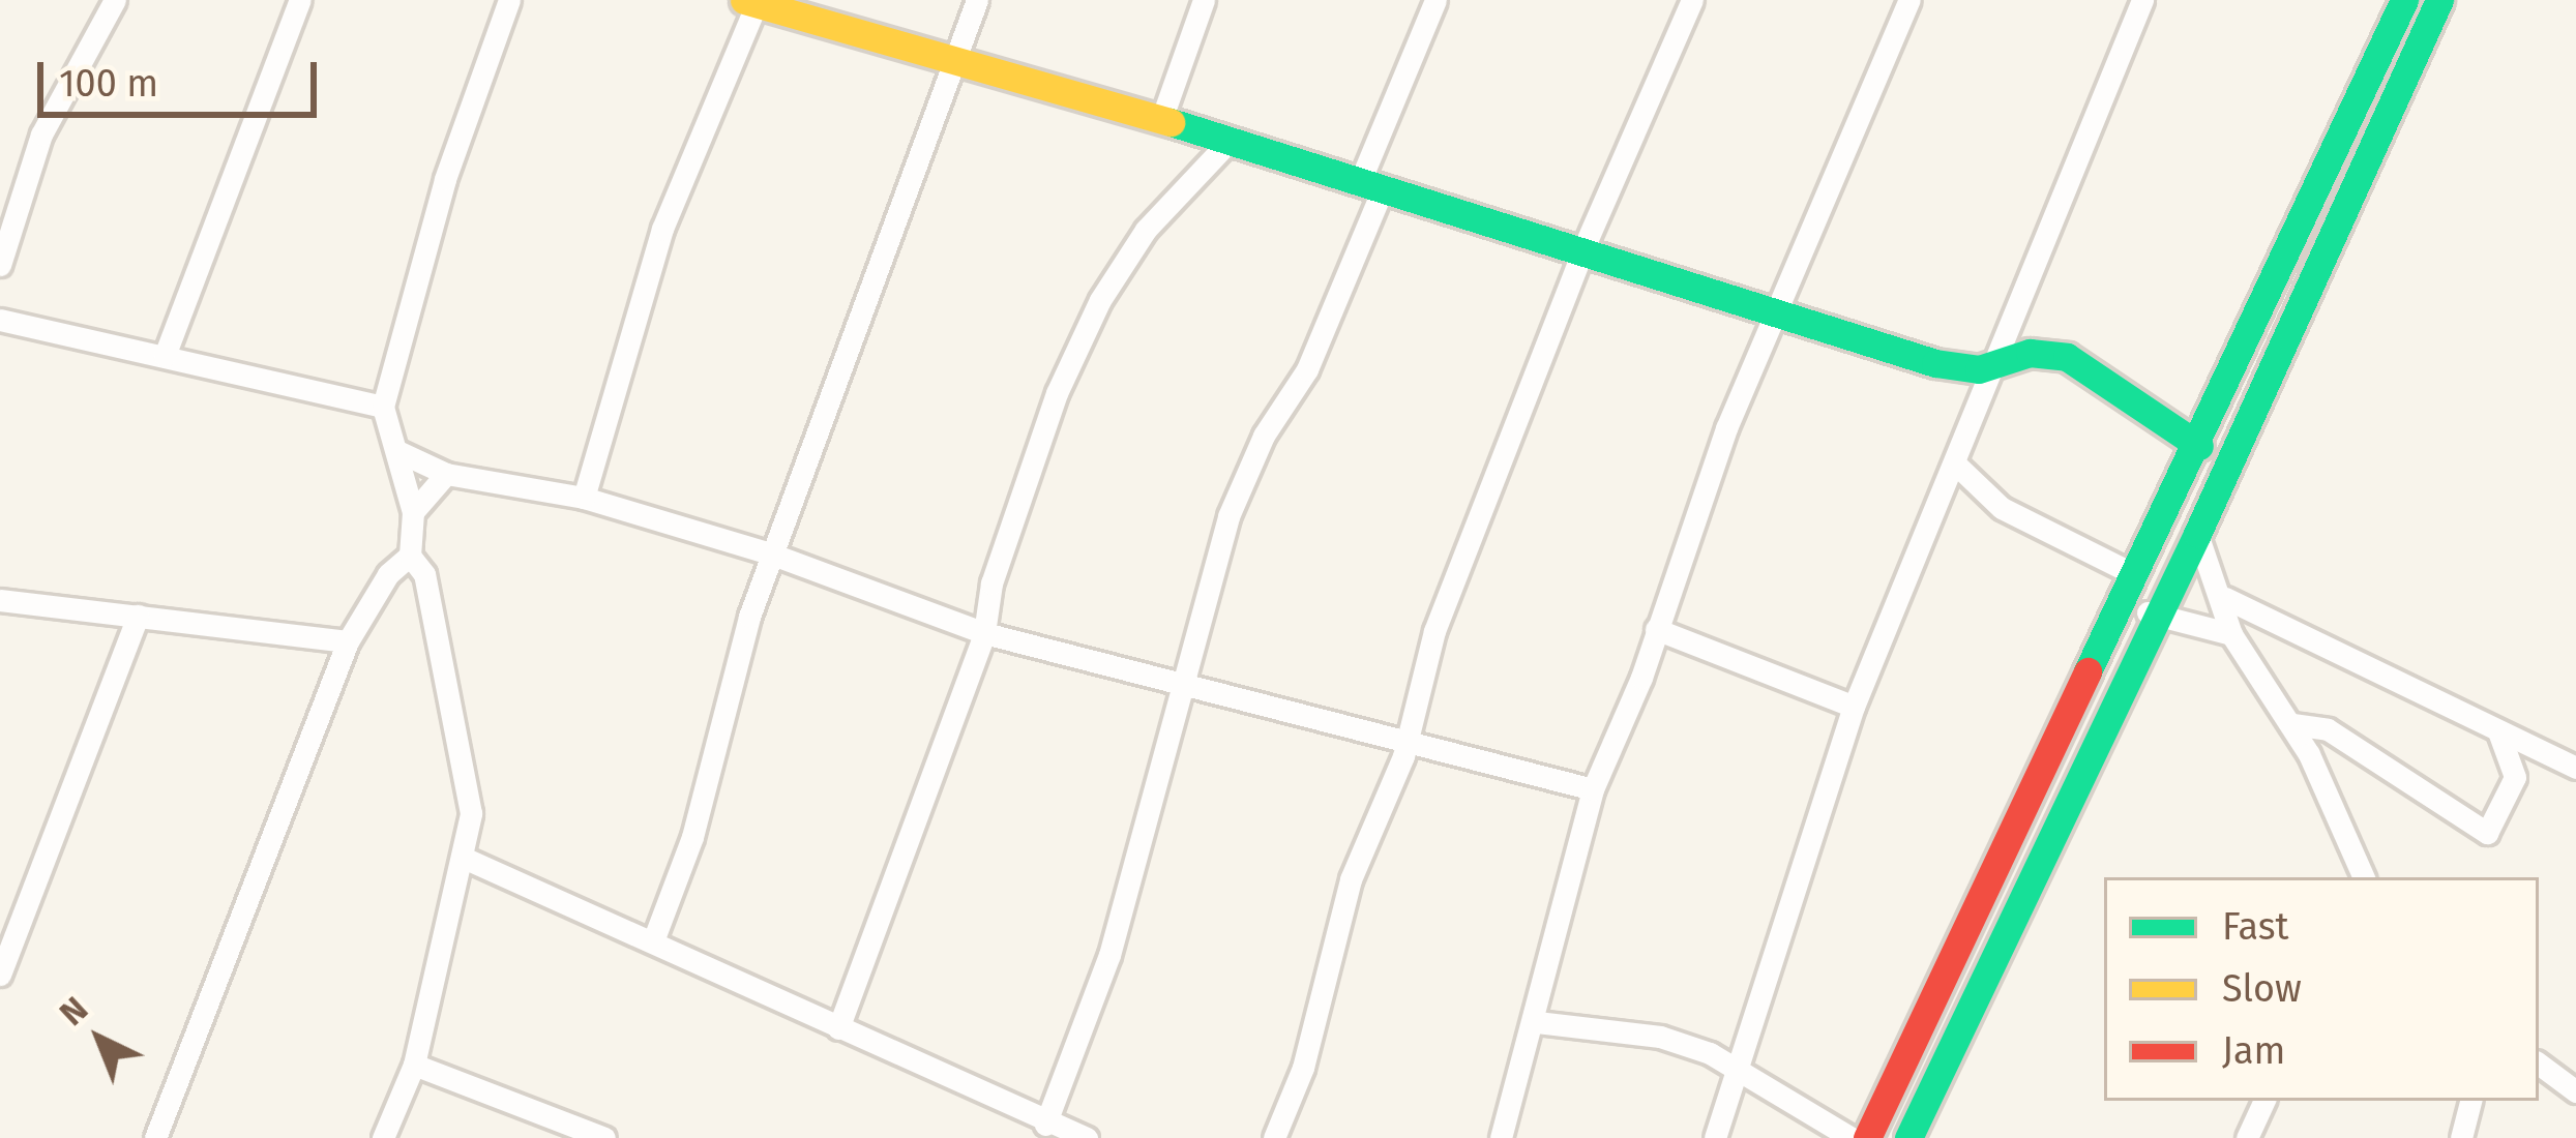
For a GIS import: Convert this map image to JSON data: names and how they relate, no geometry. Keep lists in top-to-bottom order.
{
  "legend": ["Fast", "Slow", "Jam"],
  "scale_bar": "100 m",
  "north": "top left"
}
